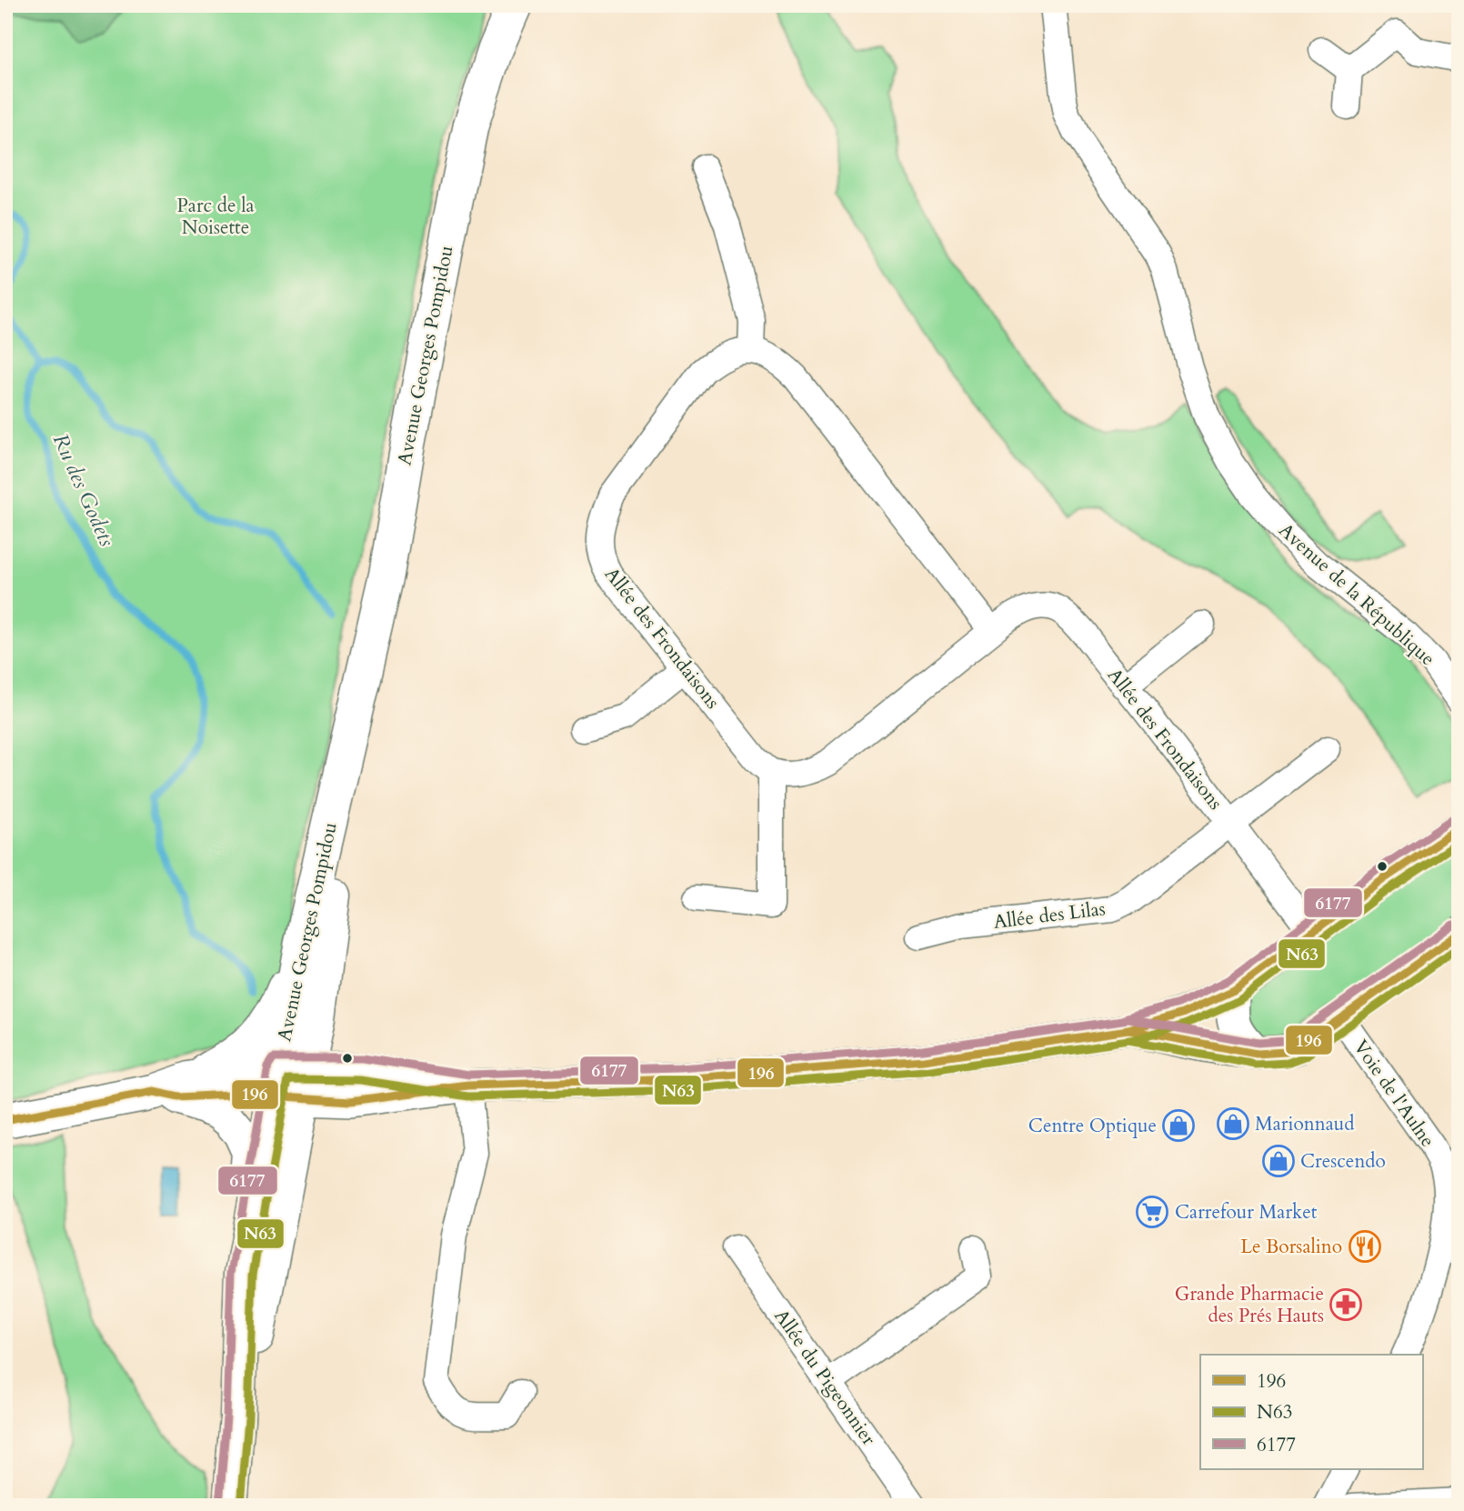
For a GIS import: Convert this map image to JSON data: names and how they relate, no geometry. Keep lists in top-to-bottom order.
{
  "streets": {
    "main road": ["Avenue Georges Pompidou"],
    "street": [
      "Avenue de la République",
      "Allée des Frondaisons",
      "Allée des Lilas",
      "Voie de l'Aulne",
      "Allée du Pigeonnier"
    ]
  },
  "crossings": [
    ["Allée des Frondaisons", "Allée des Lilas"]
  ],
  "water": ["Ru des Godets"],
  "parks": ["Parc de la Noisette"],
  "places": {
    "shop": ["Marionnaud", "Centre Optique", "Crescendo"],
    "supermarket": ["Carrefour Market"],
    "restaurant": ["Le Borsalino"],
    "pharmacy": ["Grande Pharmacie des Prés Hauts"]
  },
  "lines": ["transit line 6177", "transit line 196", "transit line N63"],
  "legend": ["196", "N63", "6177"]
}
